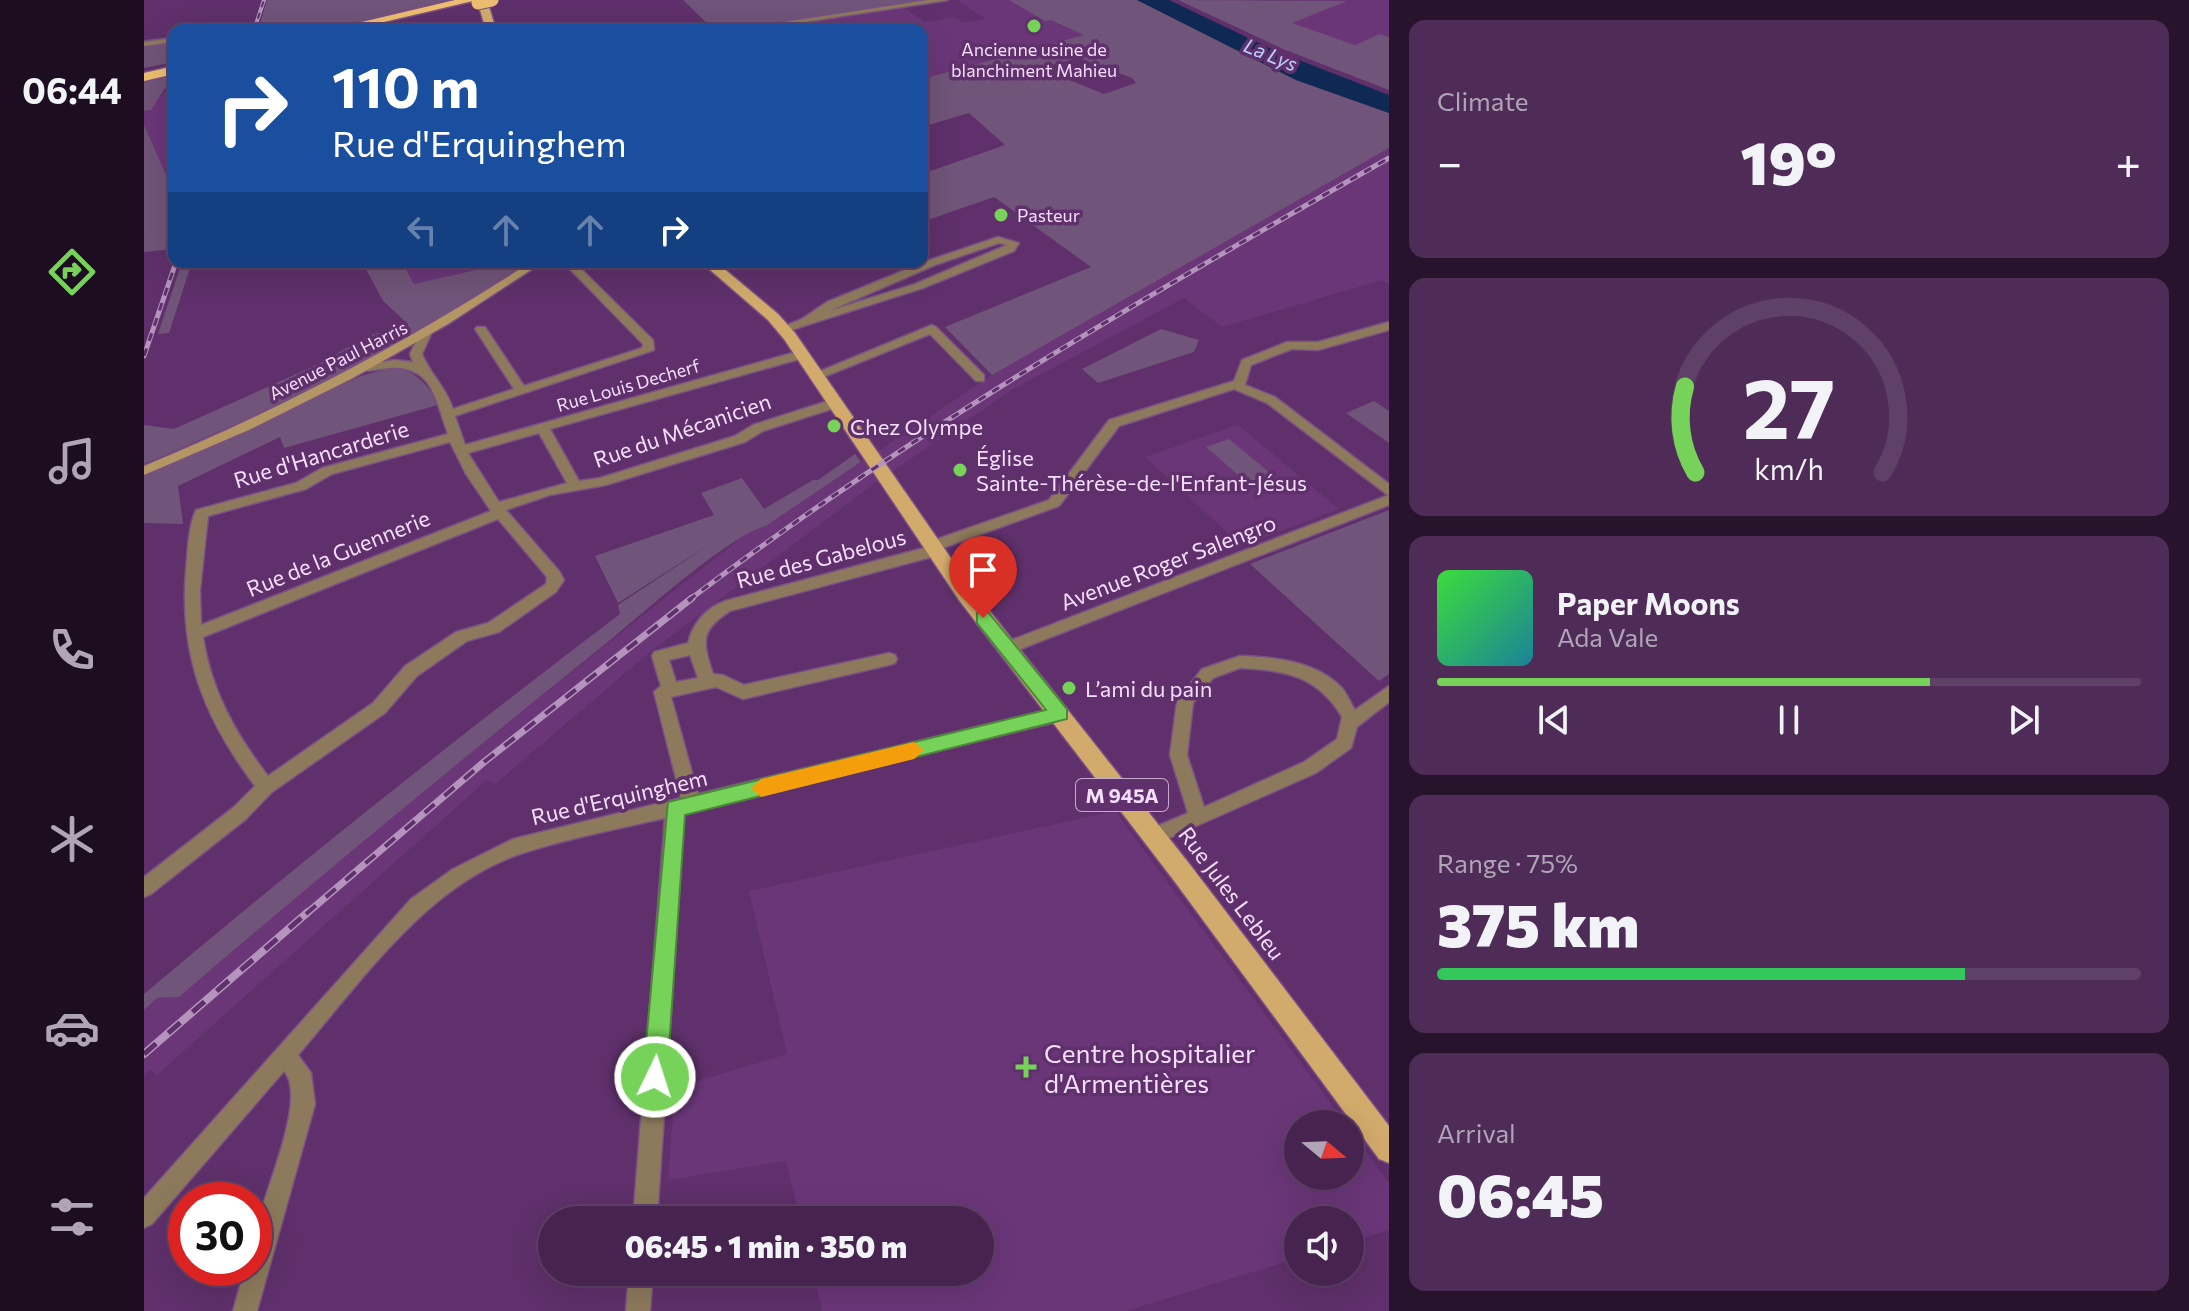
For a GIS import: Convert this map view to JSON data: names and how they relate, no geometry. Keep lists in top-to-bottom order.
{
  "streets": {
    "main road": ["Avenue Paul Harris", "M 945A", "Rue Jules Lebleu"],
    "street": [
      "Rue Louis Decherf",
      "Rue du Mécanicien",
      "Rue d'Hancarderie",
      "Rue de la Guennerie",
      "Rue des Gabelous",
      "Avenue Roger Salengro",
      "Rue d'Erquinghem"
    ]
  },
  "crossings": [
    ["Rue Louis Decherf", "M 945A"],
    ["Rue du Mécanicien", "Rue de la Guennerie"],
    ["Rue du Mécanicien", "M 945A"],
    ["Rue du Mécanicien", "Rue Jules Lebleu"],
    ["Rue d'Hancarderie", "Rue de la Guennerie"],
    ["Rue des Gabelous", "Rue Jules Lebleu"],
    ["Avenue Roger Salengro", "Rue Jules Lebleu"],
    ["M 945A", "Rue Jules Lebleu"],
    ["Rue d'Erquinghem", "Rue Jules Lebleu"]
  ],
  "water": ["La Lys"],
  "places": {
    "other": [
      "Ancienne usine de blanchiment Mahieu",
      "Pasteur",
      "Chez Olympe",
      "Église Sainte-Thérèse-de-l'Enfant-Jésus",
      "L’ami du pain"
    ],
    "health": ["Centre hospitalier d'Armentières"]
  },
  "north": "right",
  "page": {
    "tabs": "06:44",
    "tile": [
      "Climate",
      ["Range · 75%", "375 km"],
      ["Arrival", "06:45"]
    ],
    "turn": ["110 m", "Rue d'Erquinghem"],
    "heat": ["−", "19°", "+"],
    "song": ["Paper Moons", "Ada Vale"],
    "limit": "30",
    "trip": "06:45 · 1 min · 350 m",
    "gauge": ["27", "km/h"]
  }
}
